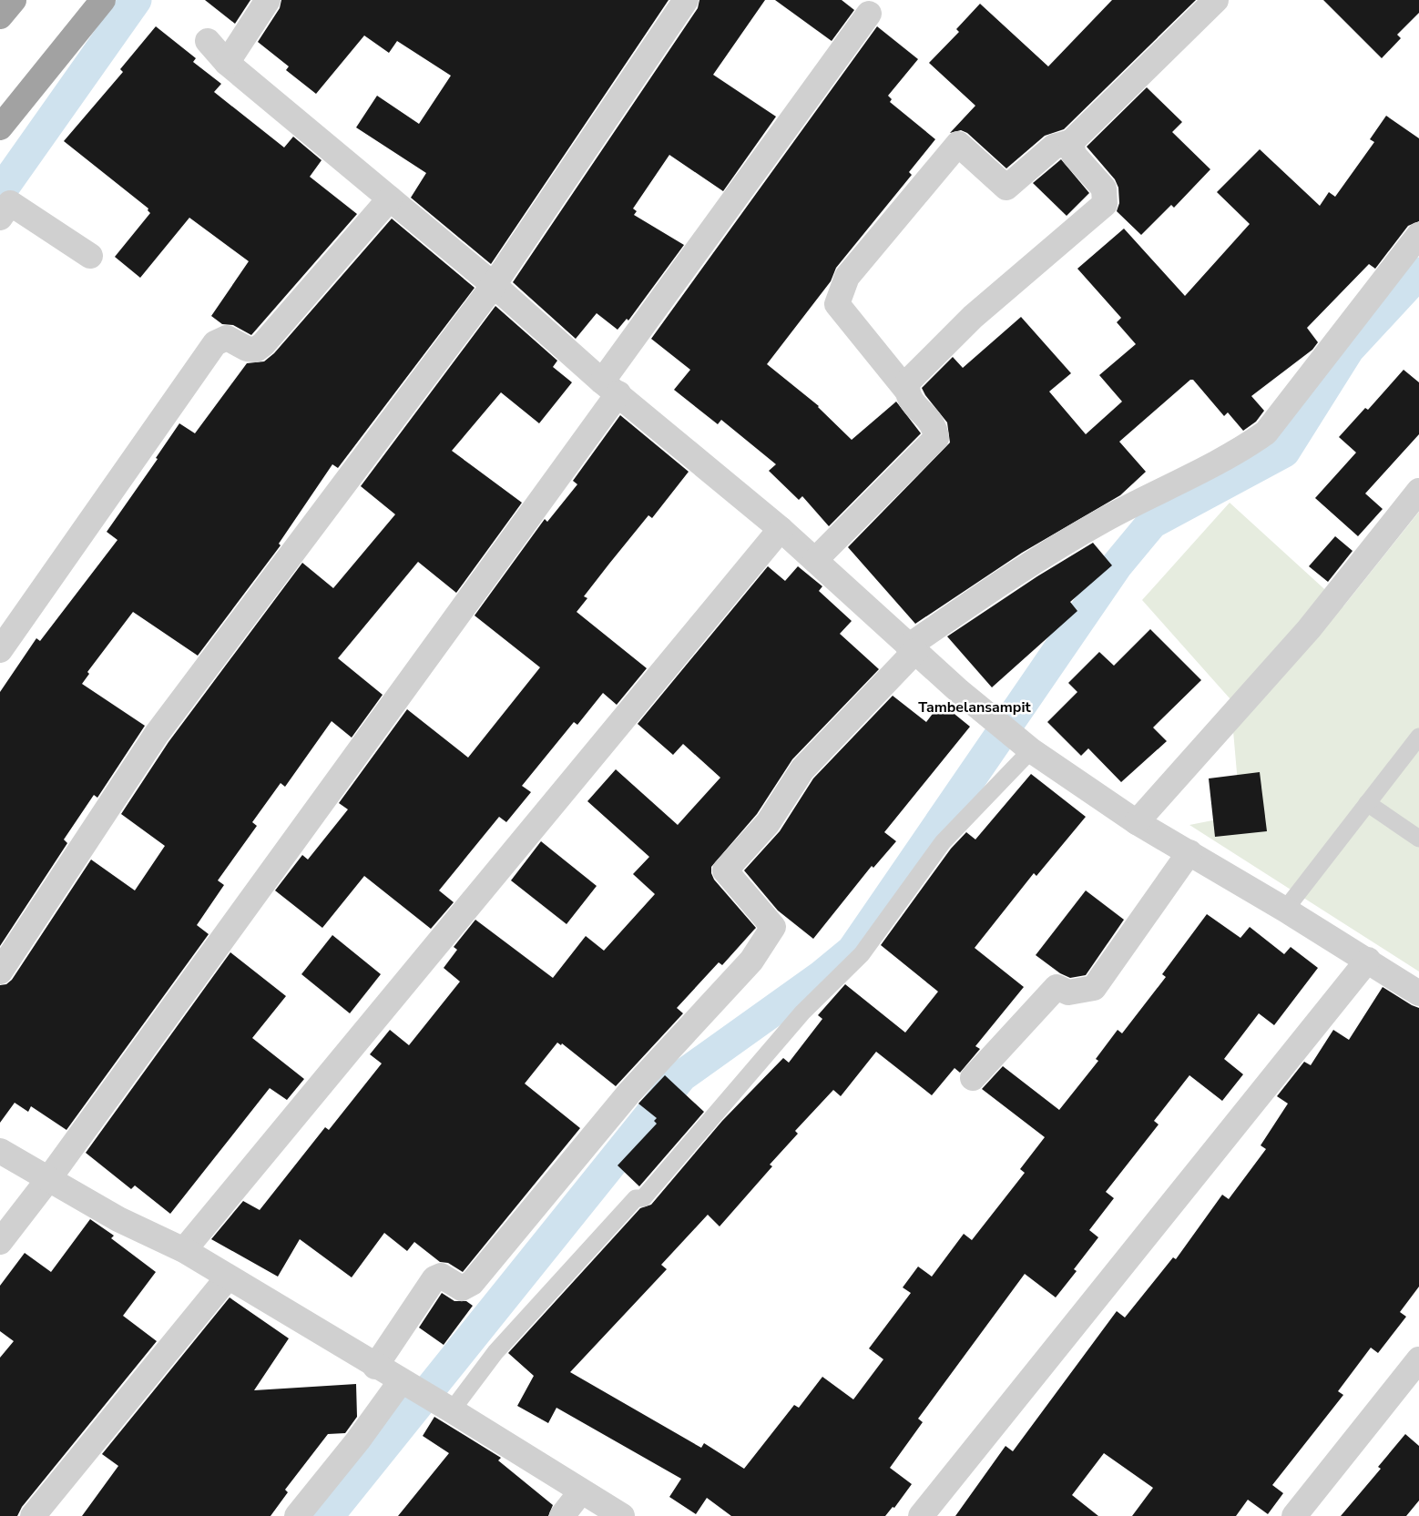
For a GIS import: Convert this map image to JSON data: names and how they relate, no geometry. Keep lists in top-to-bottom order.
{
  "districts": ["Tambelansampit"]
}
